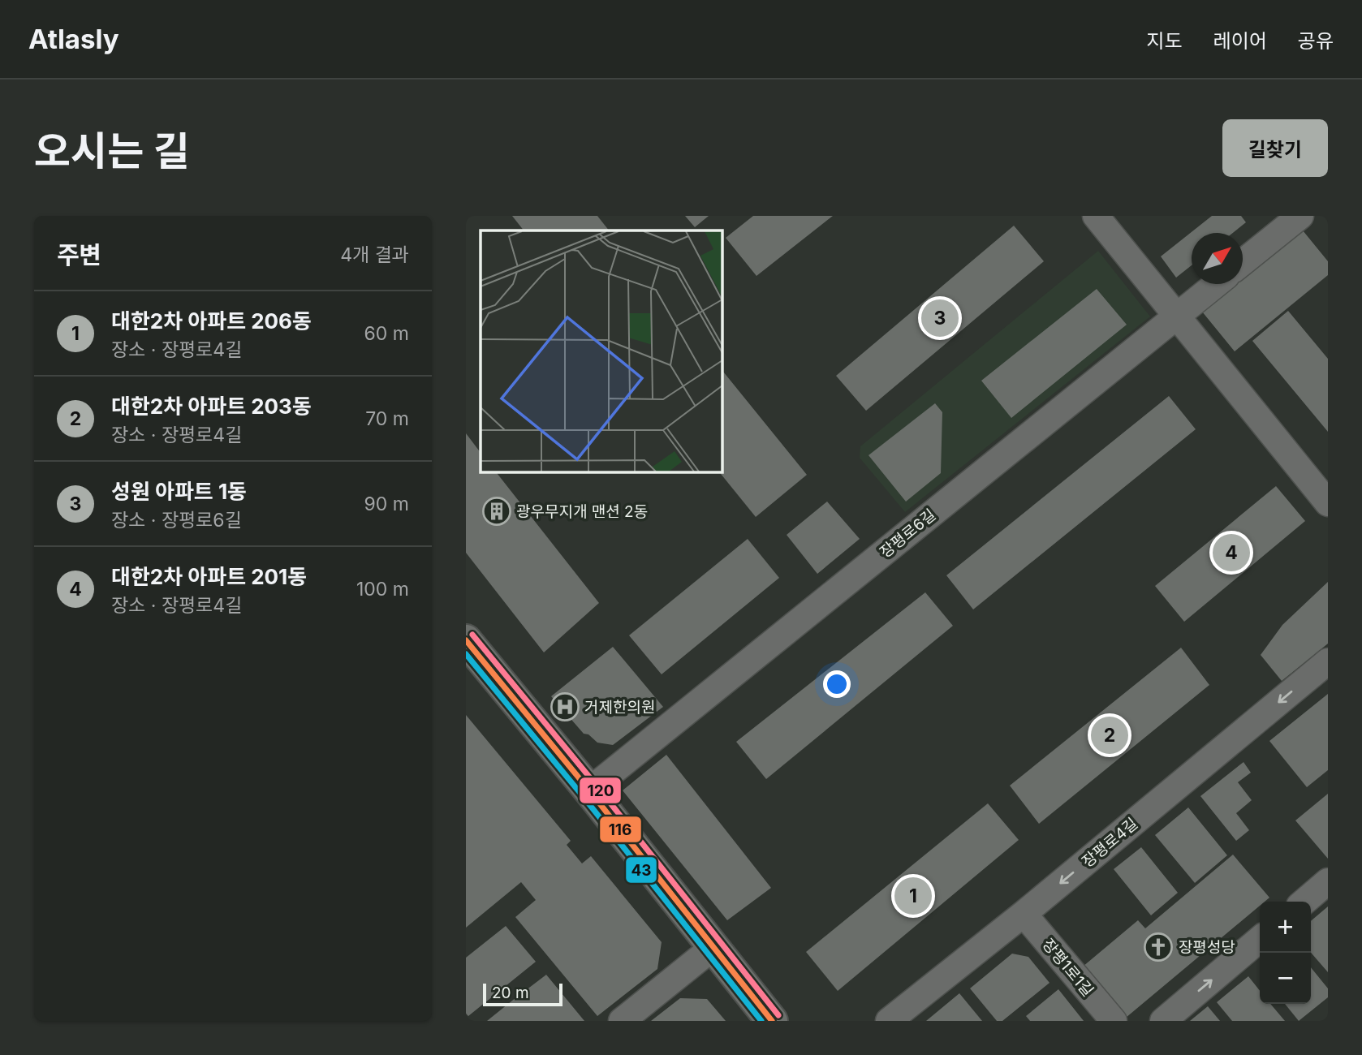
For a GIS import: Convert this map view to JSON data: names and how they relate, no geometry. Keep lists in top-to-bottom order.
{
  "streets": {
    "street": ["장평로6길", "장평로4길", "장평1로1길"]
  },
  "crossings": [
    ["장평로4길", "장평1로1길"]
  ],
  "places": {
    "building": ["광우무지개 맨션 2동"],
    "hospital": ["거제한의원"],
    "church": ["장평성당"]
  },
  "lines": ["transit line 120", "transit line 116", "transit line 43"],
  "scale_bar": "20 m",
  "north": "top right",
  "page": {
    "header": "Atlasly",
    "nav": ["지도", "레이어", "공유"],
    "title": "오시는 길",
    "buttons": "길찾기",
    "heading": ["주변", "4개 결과"],
    "list": [
      {
        "mark": "1",
        "name": "대한2차 아파트 206동",
        "note": "장소 · 장평로4길",
        "value": "60 m"
      },
      {
        "mark": "2",
        "name": "대한2차 아파트 203동",
        "note": "장소 · 장평로4길",
        "value": "70 m"
      },
      {
        "mark": "3",
        "name": "성원 아파트 1동",
        "note": "장소 · 장평로6길",
        "value": "90 m"
      },
      {
        "mark": "4",
        "name": "대한2차 아파트 201동",
        "note": "장소 · 장평로4길",
        "value": "100 m"
      }
    ],
    "pins": [
      "3",
      "4",
      "2",
      "1"
    ],
    "map_buttons": ["+", "−"],
    "scale": "20 m"
  }
}
